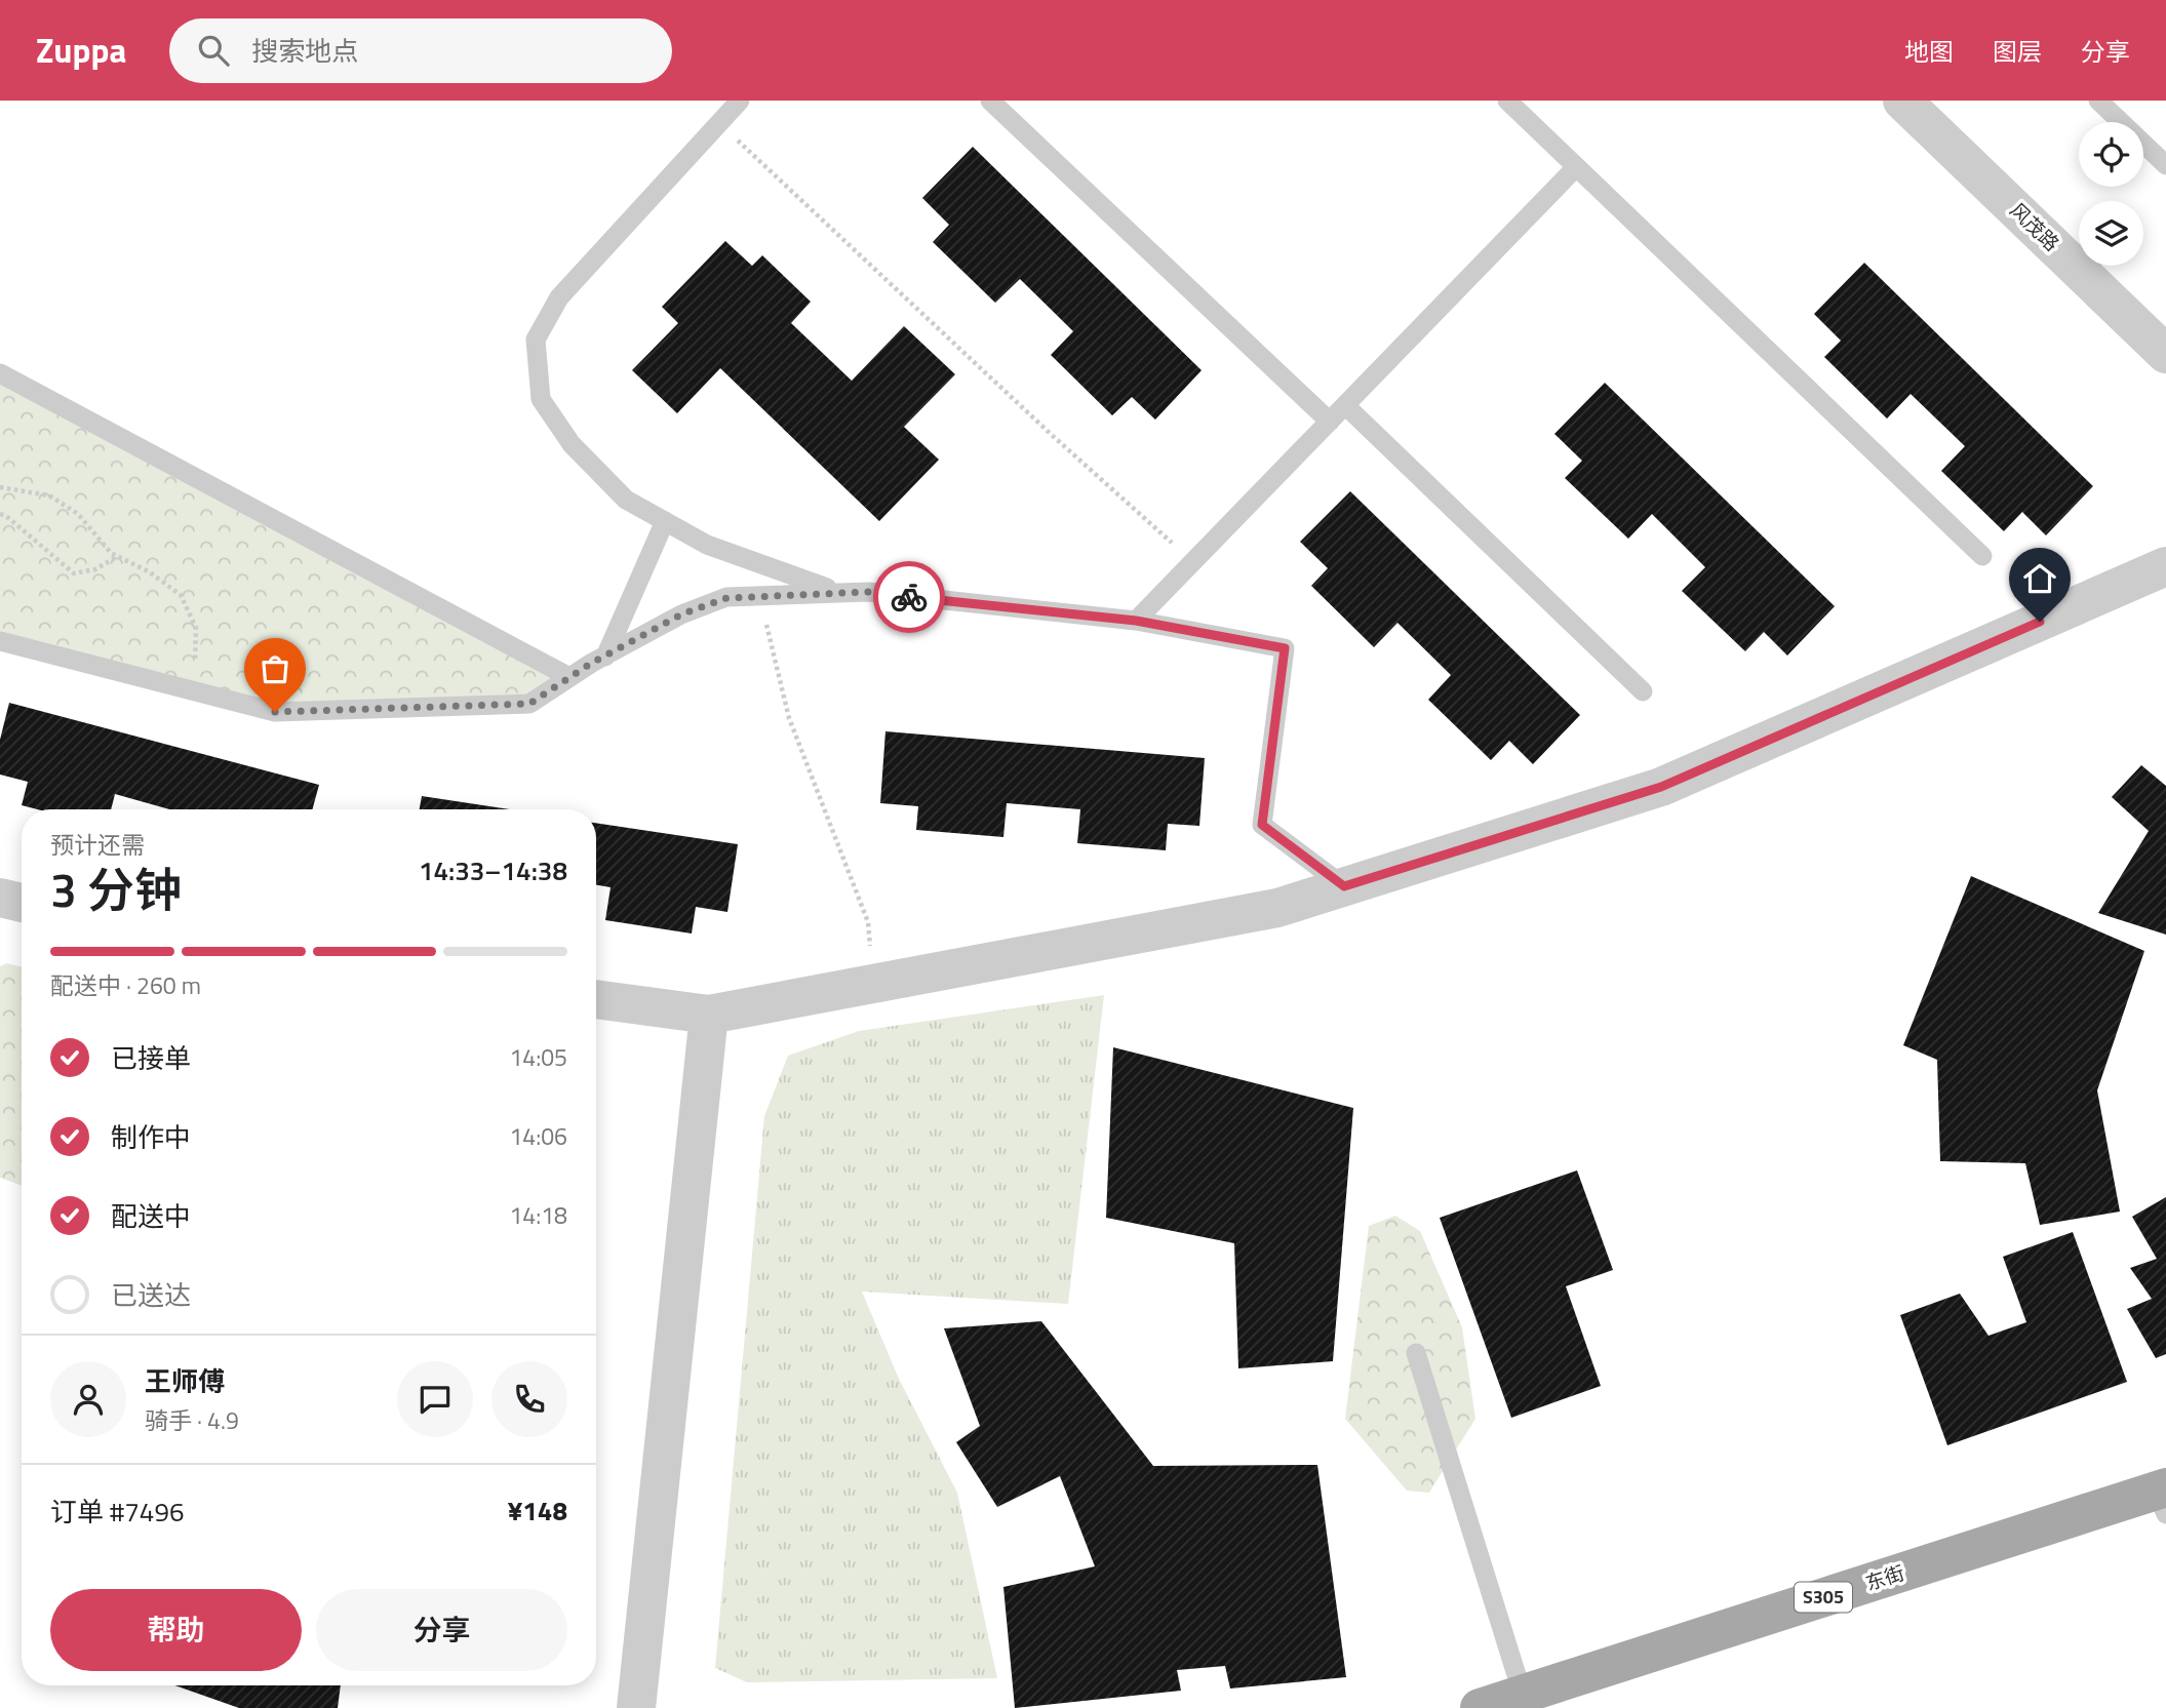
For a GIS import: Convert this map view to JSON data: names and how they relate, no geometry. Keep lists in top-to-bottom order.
{
  "streets": {
    "main road": ["东街", "S305"],
    "street": ["风茂路"]
  },
  "page": {
    "header": "Zuppa",
    "search": "搜索地点",
    "nav": ["地图", "图层", "分享"],
    "heading": ["3 分钟", "预计还需", "14:33–14:38"],
    "panel": [
      "王师傅",
      "骑手 · 4.9",
      "订单 #7496",
      "¥148"
    ],
    "bar": "配送中 · 260 m",
    "list": [
      ["已接单", "14:05"],
      ["制作中", "14:06"],
      ["配送中", "14:18"],
      "已送达"
    ],
    "buttons": ["帮助", "分享"]
  }
}
